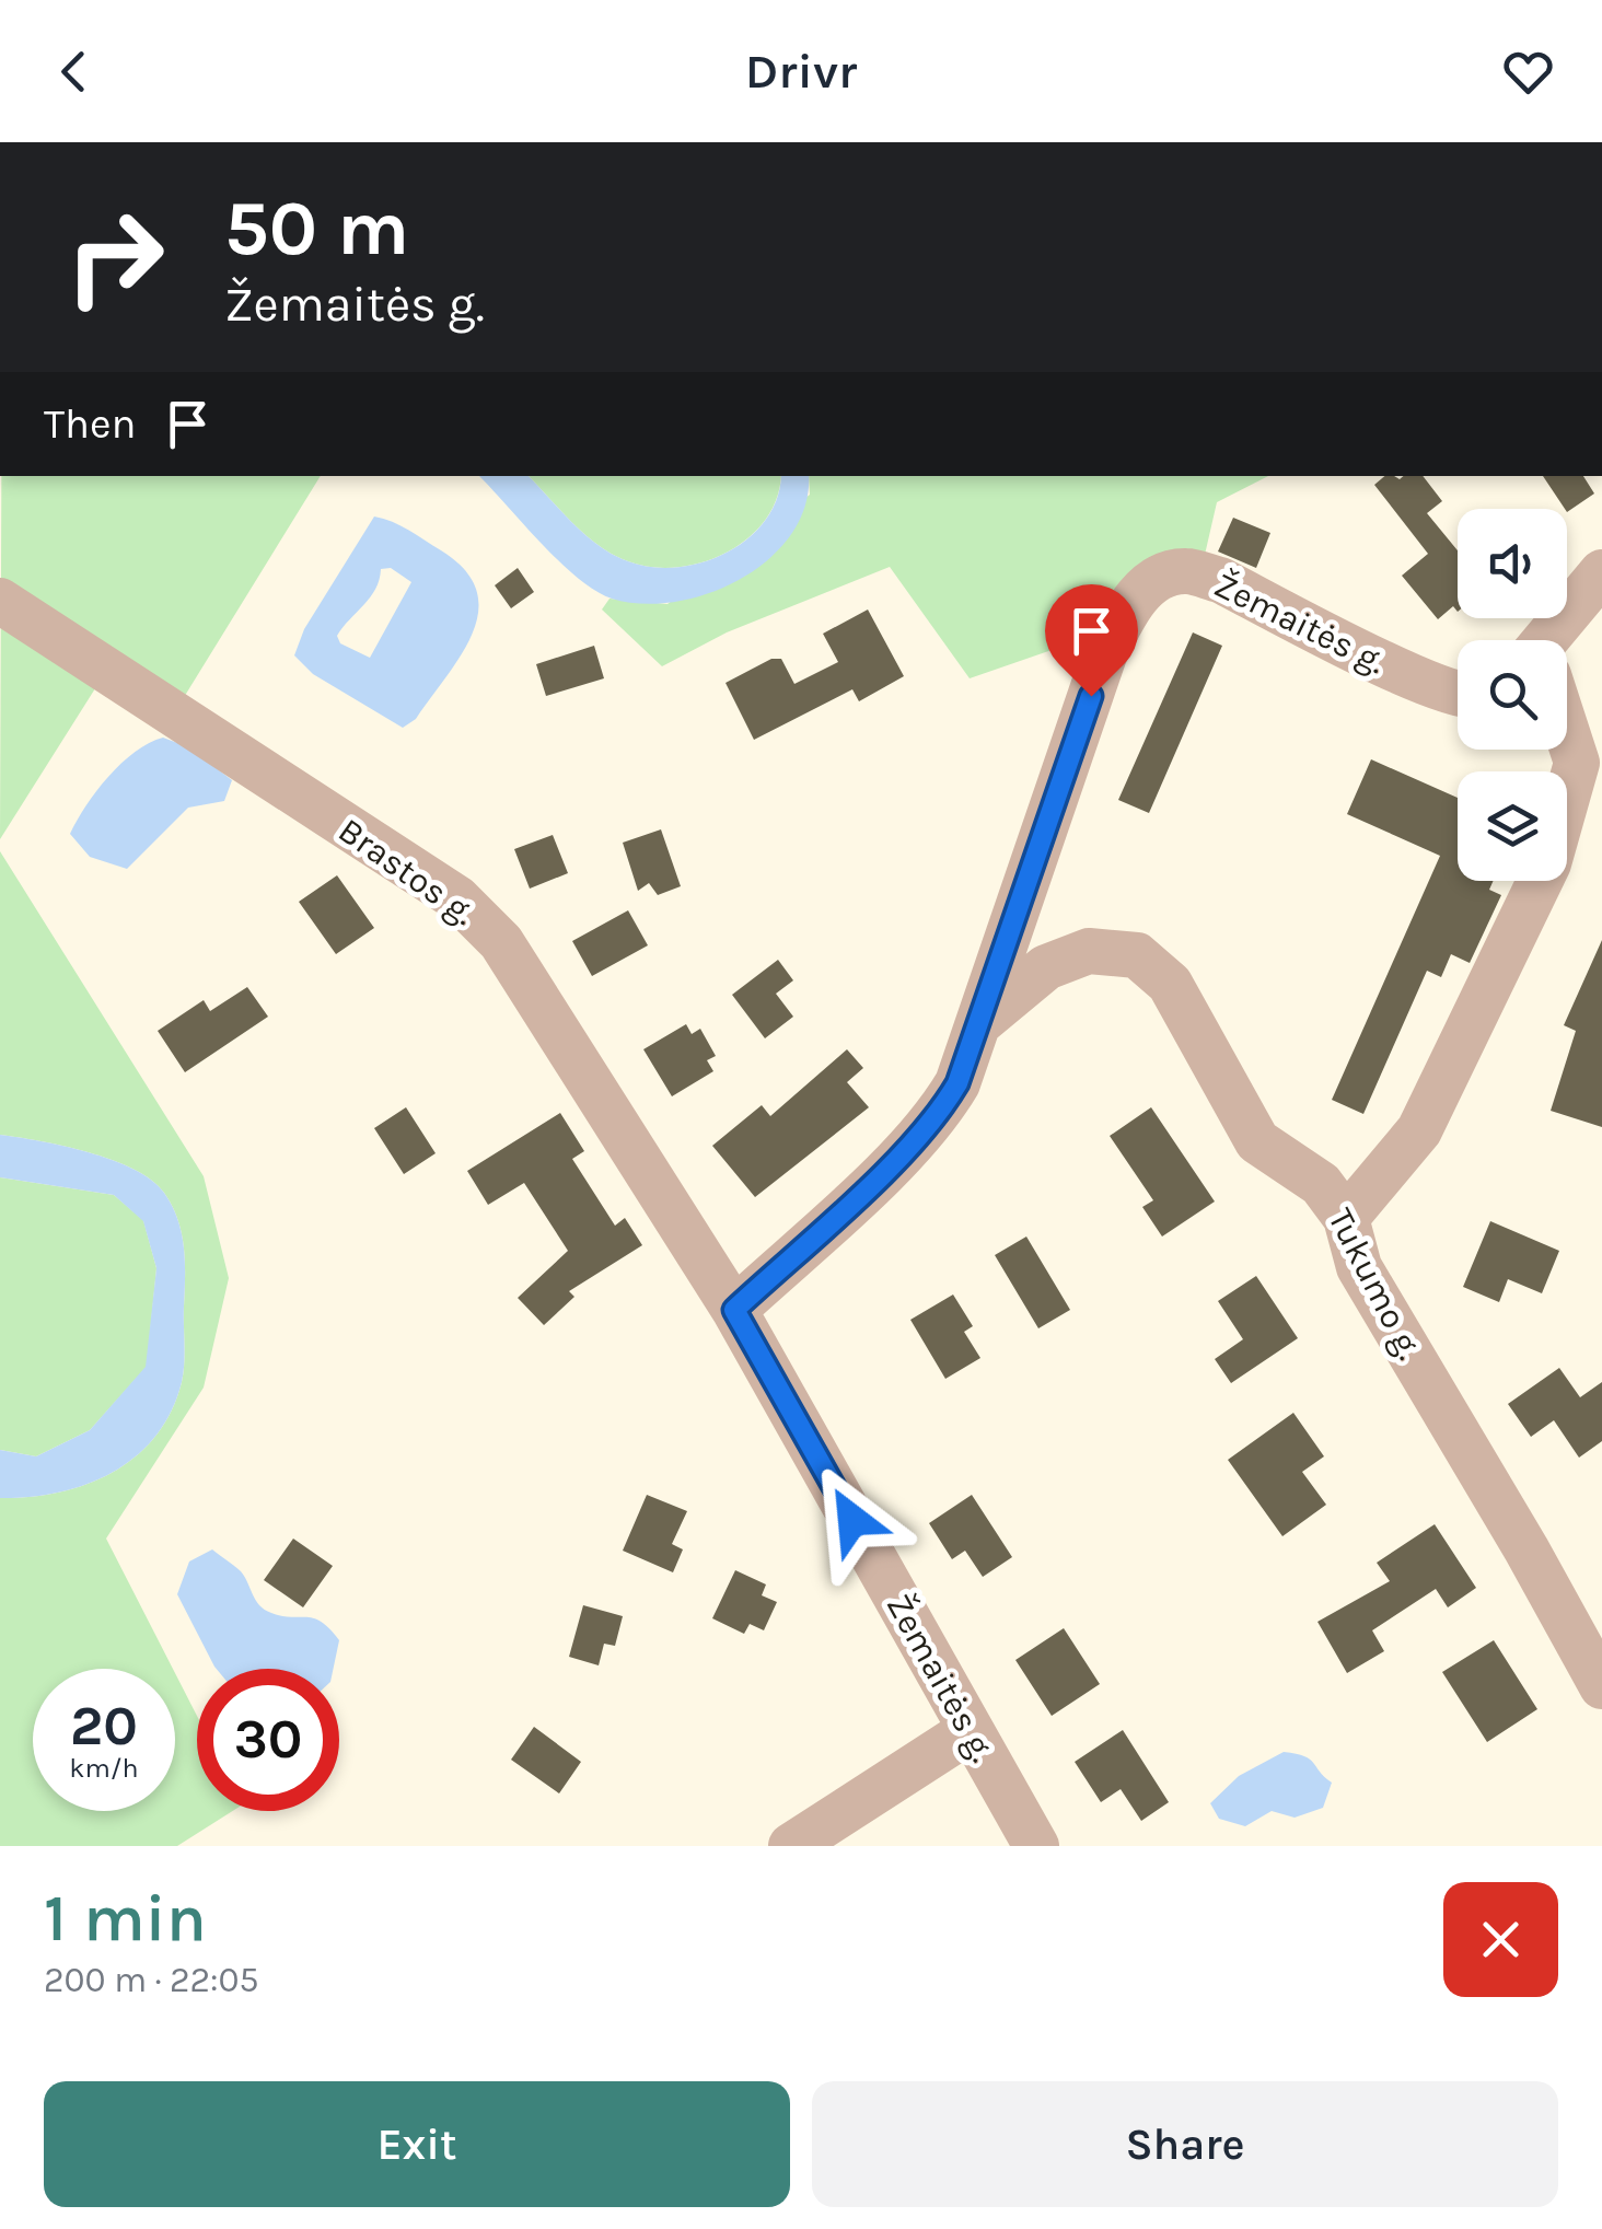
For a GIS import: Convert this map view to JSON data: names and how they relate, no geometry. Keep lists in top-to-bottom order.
{
  "streets": {
    "street": ["Žemaitės g.", "Brastos g.", "Tukumo g."]
  },
  "crossings": [
    ["Žemaitės g.", "Brastos g."],
    ["Žemaitės g.", "Tukumo g."]
  ],
  "page": {
    "header": "Drivr",
    "turn": ["50 m", "Žemaitės g."],
    "then": "Then",
    "speed": "20 km/h",
    "limit": "30",
    "heading": ["1 min", "200 m · 22:05"],
    "buttons": ["Exit", "Share"]
  }
}
